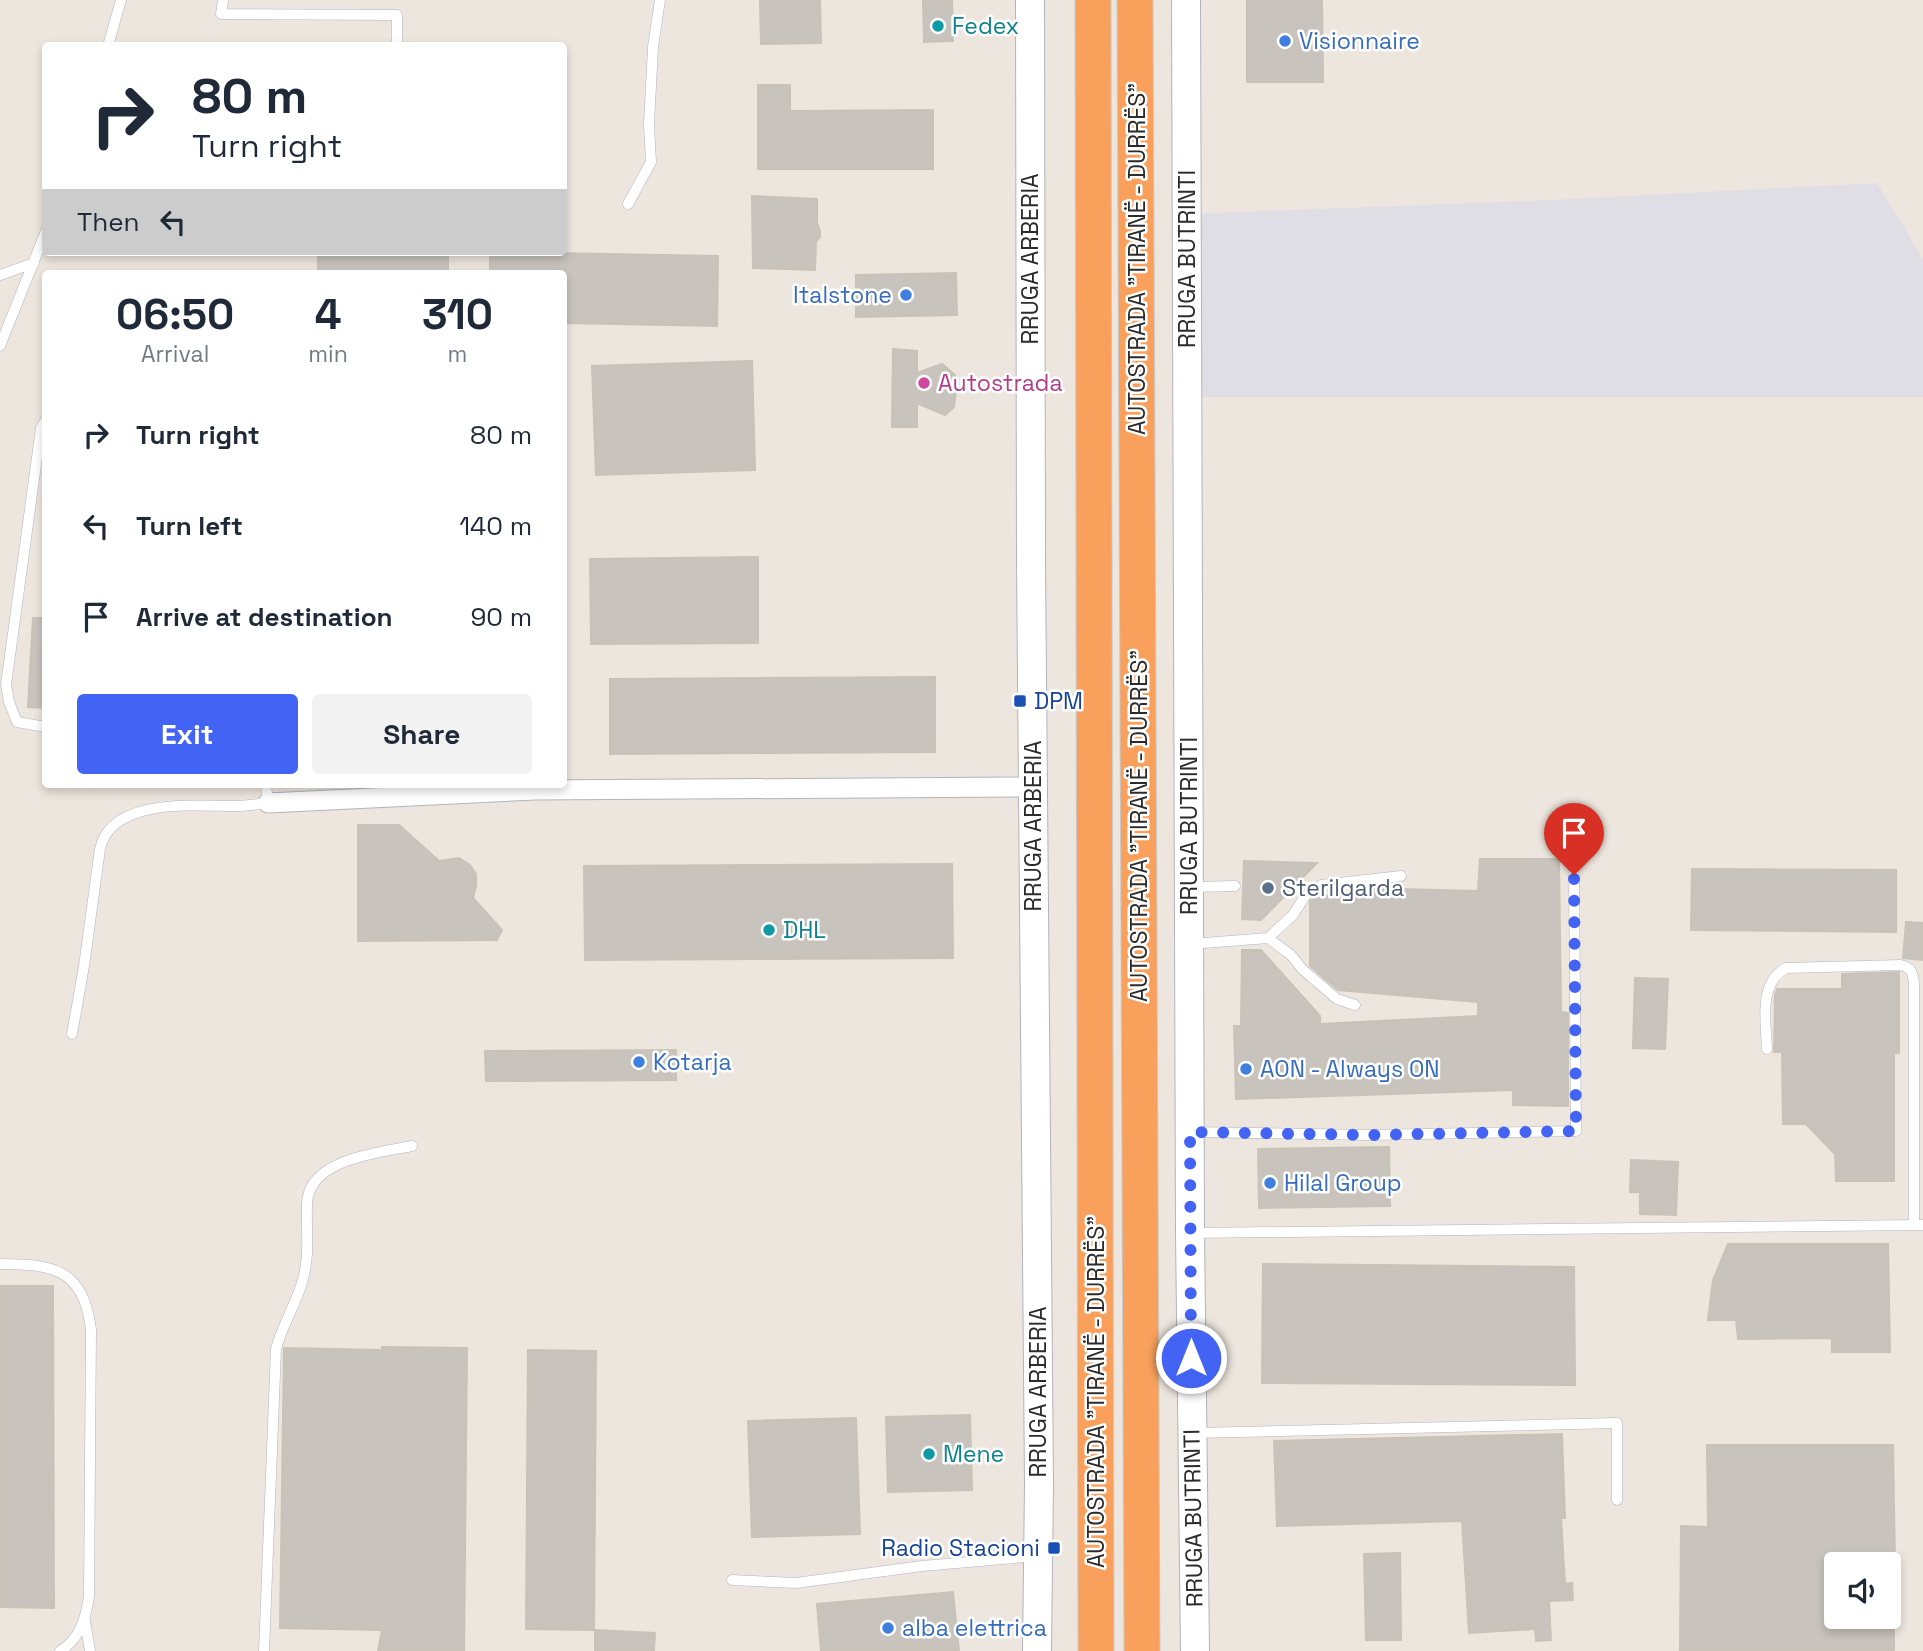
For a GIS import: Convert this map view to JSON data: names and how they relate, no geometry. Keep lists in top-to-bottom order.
{
  "streets": {
    "highway": ["AUTOSTRADA \"TIRANË - DURRËS\""],
    "main road": ["RRUGA ARBERIA", "RRUGA BUTRINTI"]
  },
  "places": {
    "other": [
      "Fedex",
      "Visionnaire",
      "Italstone",
      "Autostrada",
      "Sterilgarda",
      "DHL",
      "Kotarja",
      "AON - Always ON",
      "Hilal Group",
      "Mene",
      "alba elettrica"
    ],
    "transit": ["DPM", "Radio Stacioni"]
  },
  "page": {
    "turn": ["80 m", "Turn right"],
    "then": "Then",
    "eta": [
      "06:50",
      "Arrival",
      "4",
      "min",
      "310",
      "m"
    ],
    "list": [
      {
        "name": "Turn right",
        "value": "80 m"
      },
      {
        "name": "Turn left",
        "value": "140 m"
      },
      {
        "name": "Arrive at destination",
        "value": "90 m"
      }
    ],
    "buttons": ["Exit", "Share"]
  }
}
